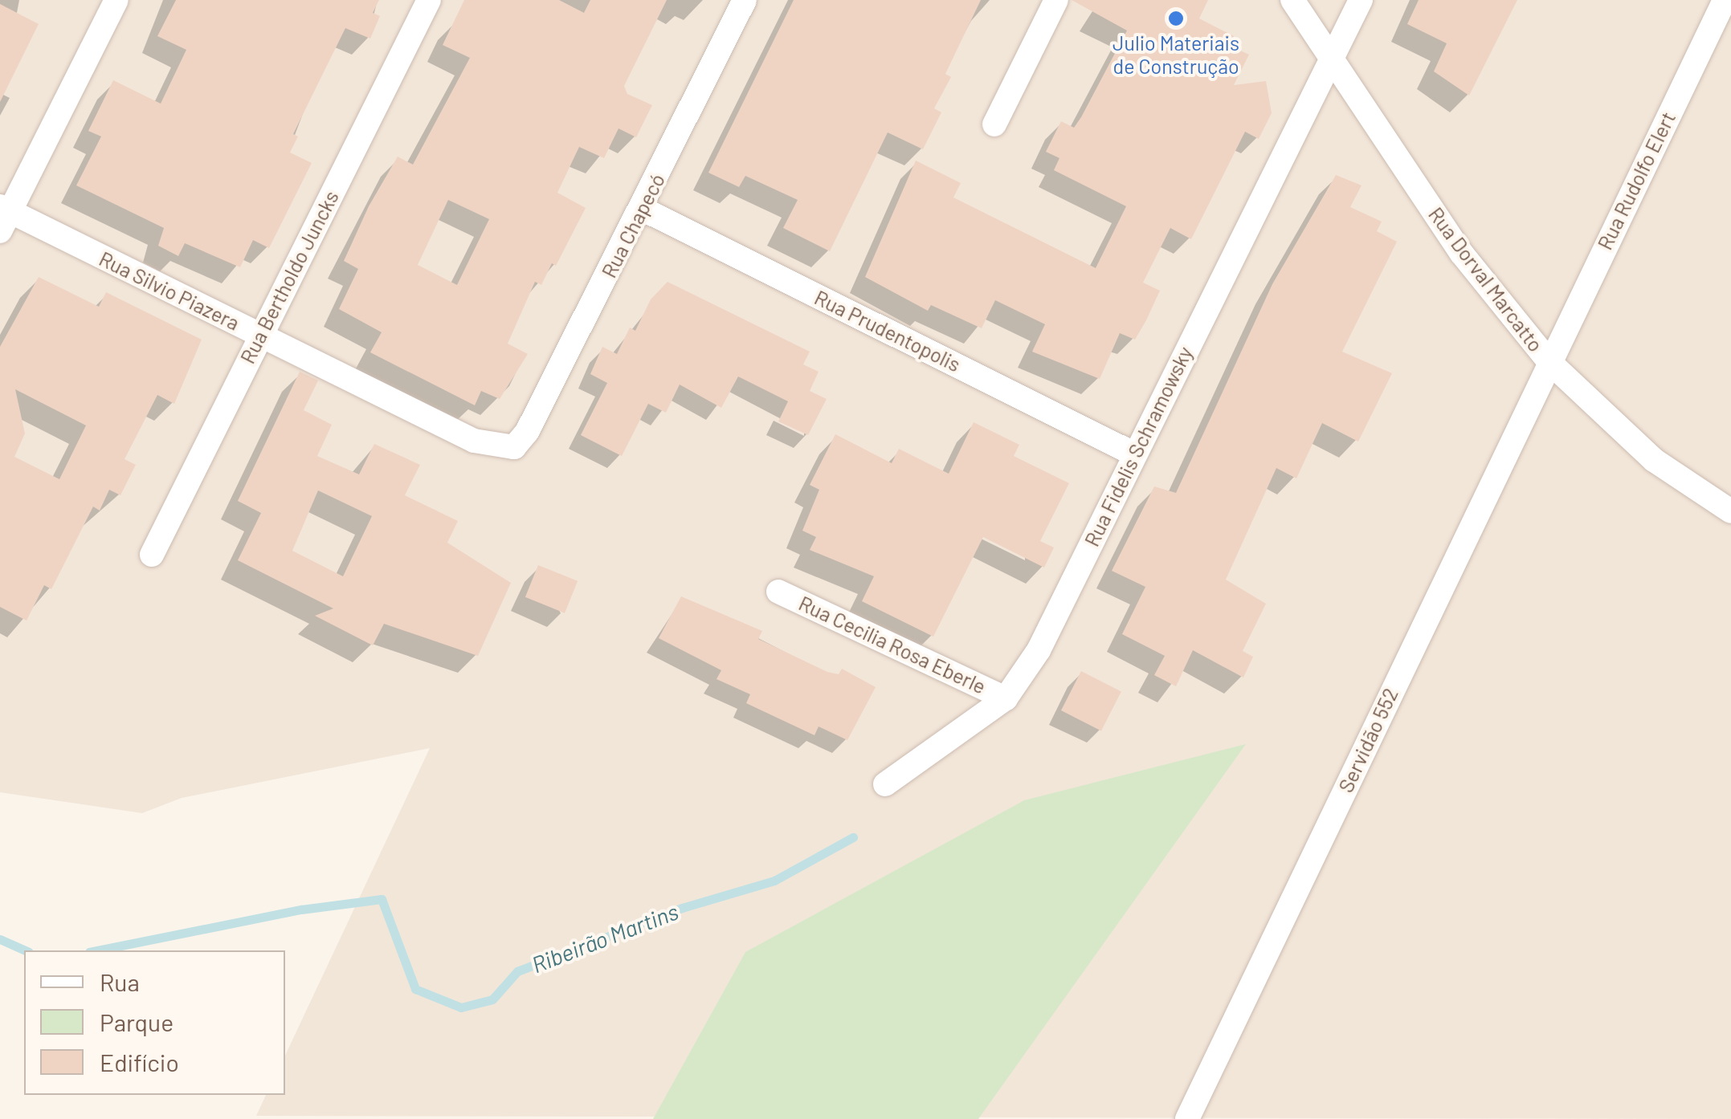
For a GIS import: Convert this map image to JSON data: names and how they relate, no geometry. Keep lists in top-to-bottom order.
{
  "streets": {
    "street": [
      "Rua Rudolfo Elert",
      "Rua Chapecó",
      "Rua Bertholdo Juncks",
      "Rua Dorval Marcatto",
      "Rua Silvio Piazera",
      "Rua Prudentopolis",
      "Rua Fidelis Schramowsky",
      "Rua Cecilia Rosa Eberle",
      "Servidão 552"
    ]
  },
  "crossings": [
    ["Rua Rudolfo Elert", "Rua Dorval Marcatto"],
    ["Rua Rudolfo Elert", "Servidão 552"],
    ["Rua Chapecó", "Rua Silvio Piazera"],
    ["Rua Chapecó", "Rua Prudentopolis"],
    ["Rua Bertholdo Juncks", "Rua Silvio Piazera"],
    ["Rua Dorval Marcatto", "Rua Fidelis Schramowsky"],
    ["Rua Dorval Marcatto", "Servidão 552"],
    ["Rua Prudentopolis", "Rua Fidelis Schramowsky"],
    ["Rua Fidelis Schramowsky", "Rua Cecilia Rosa Eberle"]
  ],
  "water": ["Ribeirão Martins"],
  "places": ["Julio Materiais de Construção"],
  "legend": ["Rua", "Parque", "Edifício"]
}
